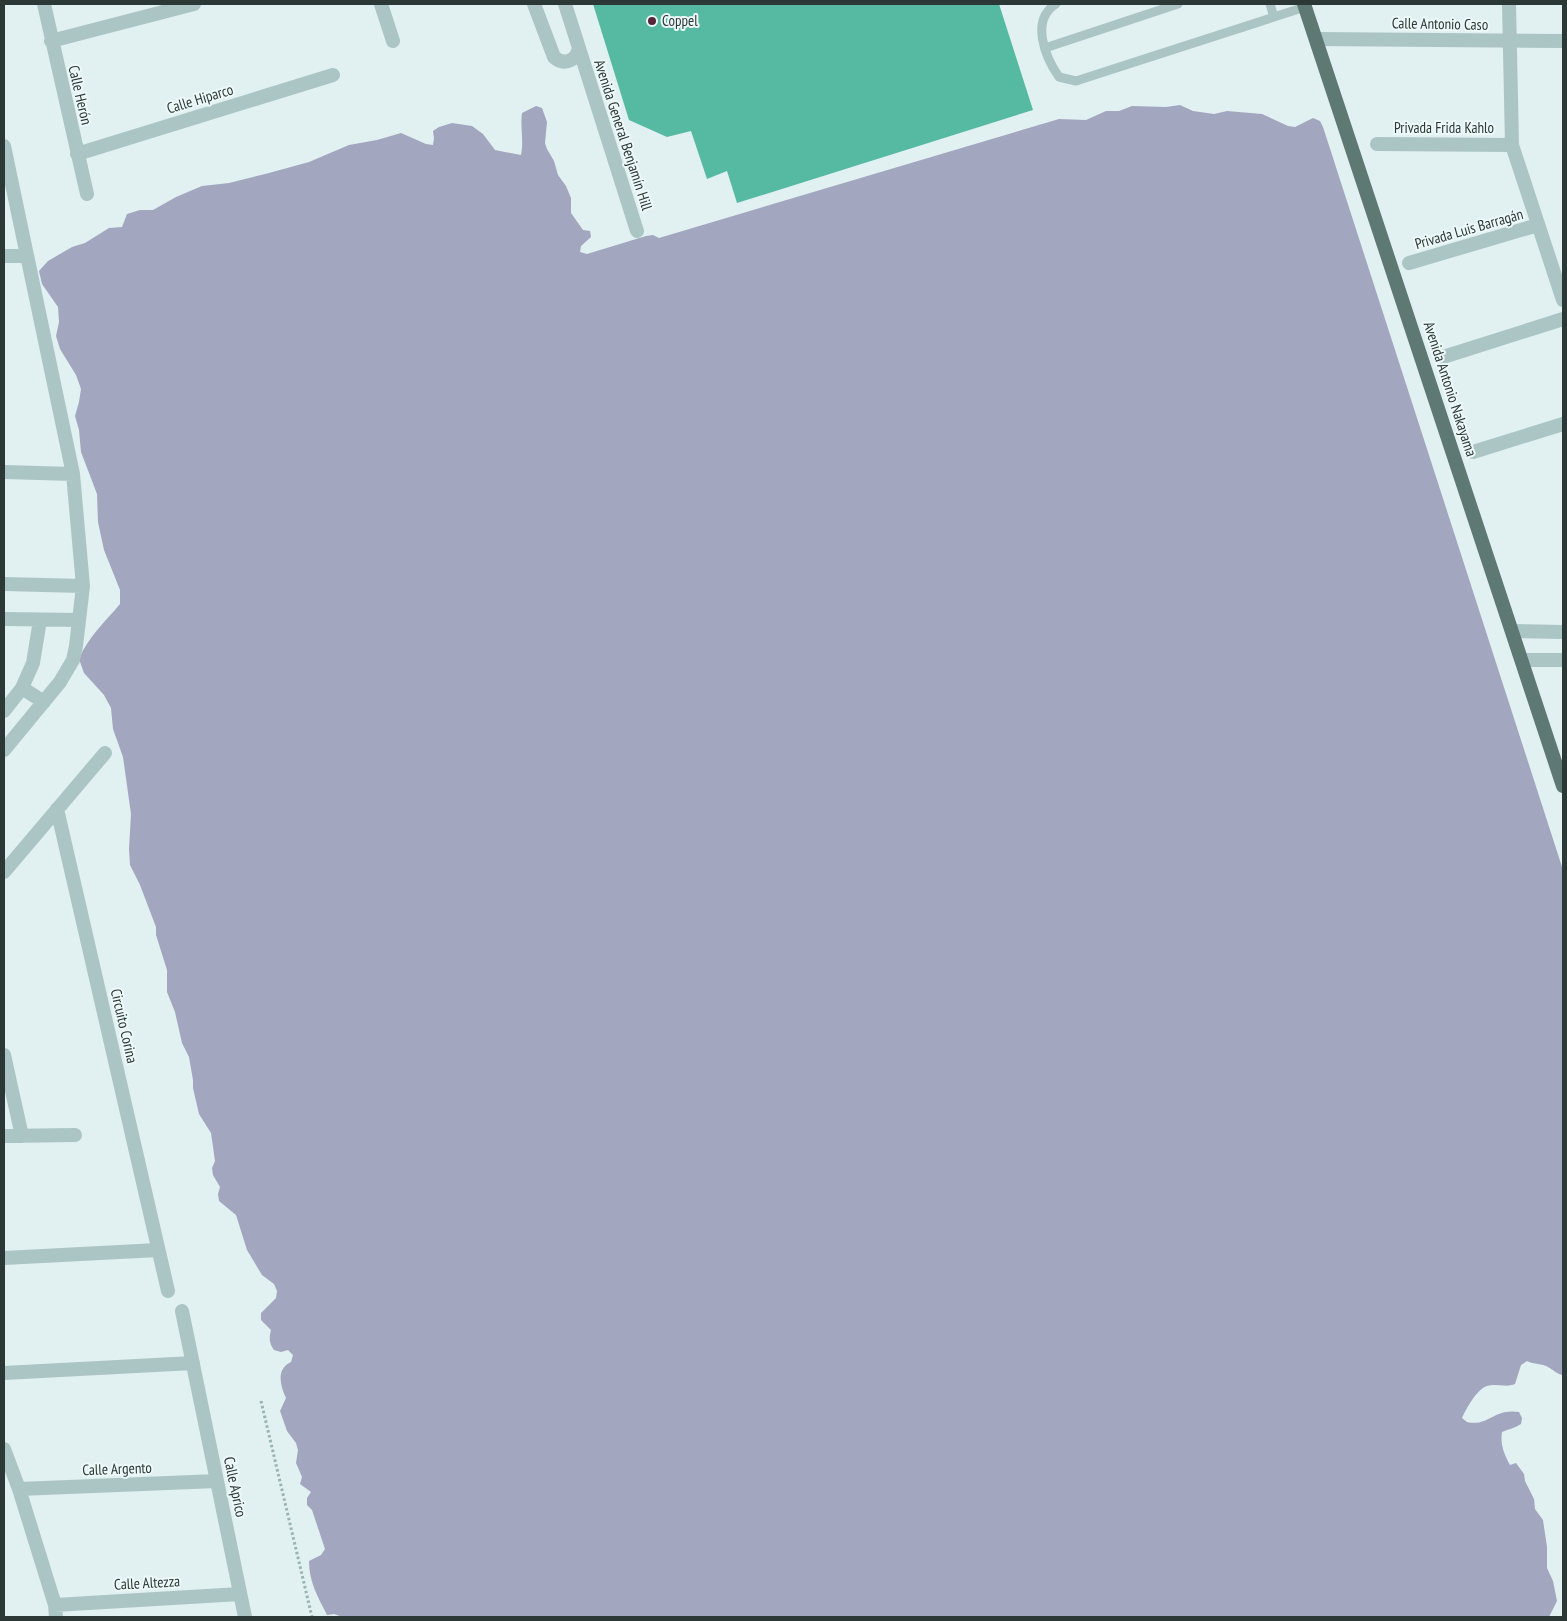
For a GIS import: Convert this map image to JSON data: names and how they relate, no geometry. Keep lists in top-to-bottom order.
{
  "streets": {
    "main road": ["Avenida Antonio Nakayama"],
    "street": [
      "Calle Antonio Caso",
      "Calle Herón",
      "Calle Hiparco",
      "Privada Frida Kahlo",
      "Avenida General Benjamín Hill",
      "Privada Luis Barragán",
      "Circuito Corina",
      "Calle Argento",
      "Calle Aprico",
      "Calle Altezza"
    ]
  },
  "crossings": [
    ["Calle Antonio Caso", "Avenida Antonio Nakayama"],
    ["Calle Herón", "Calle Hiparco"],
    ["Calle Argento", "Calle Aprico"],
    ["Calle Aprico", "Calle Altezza"]
  ],
  "places": ["Coppel"]
}
